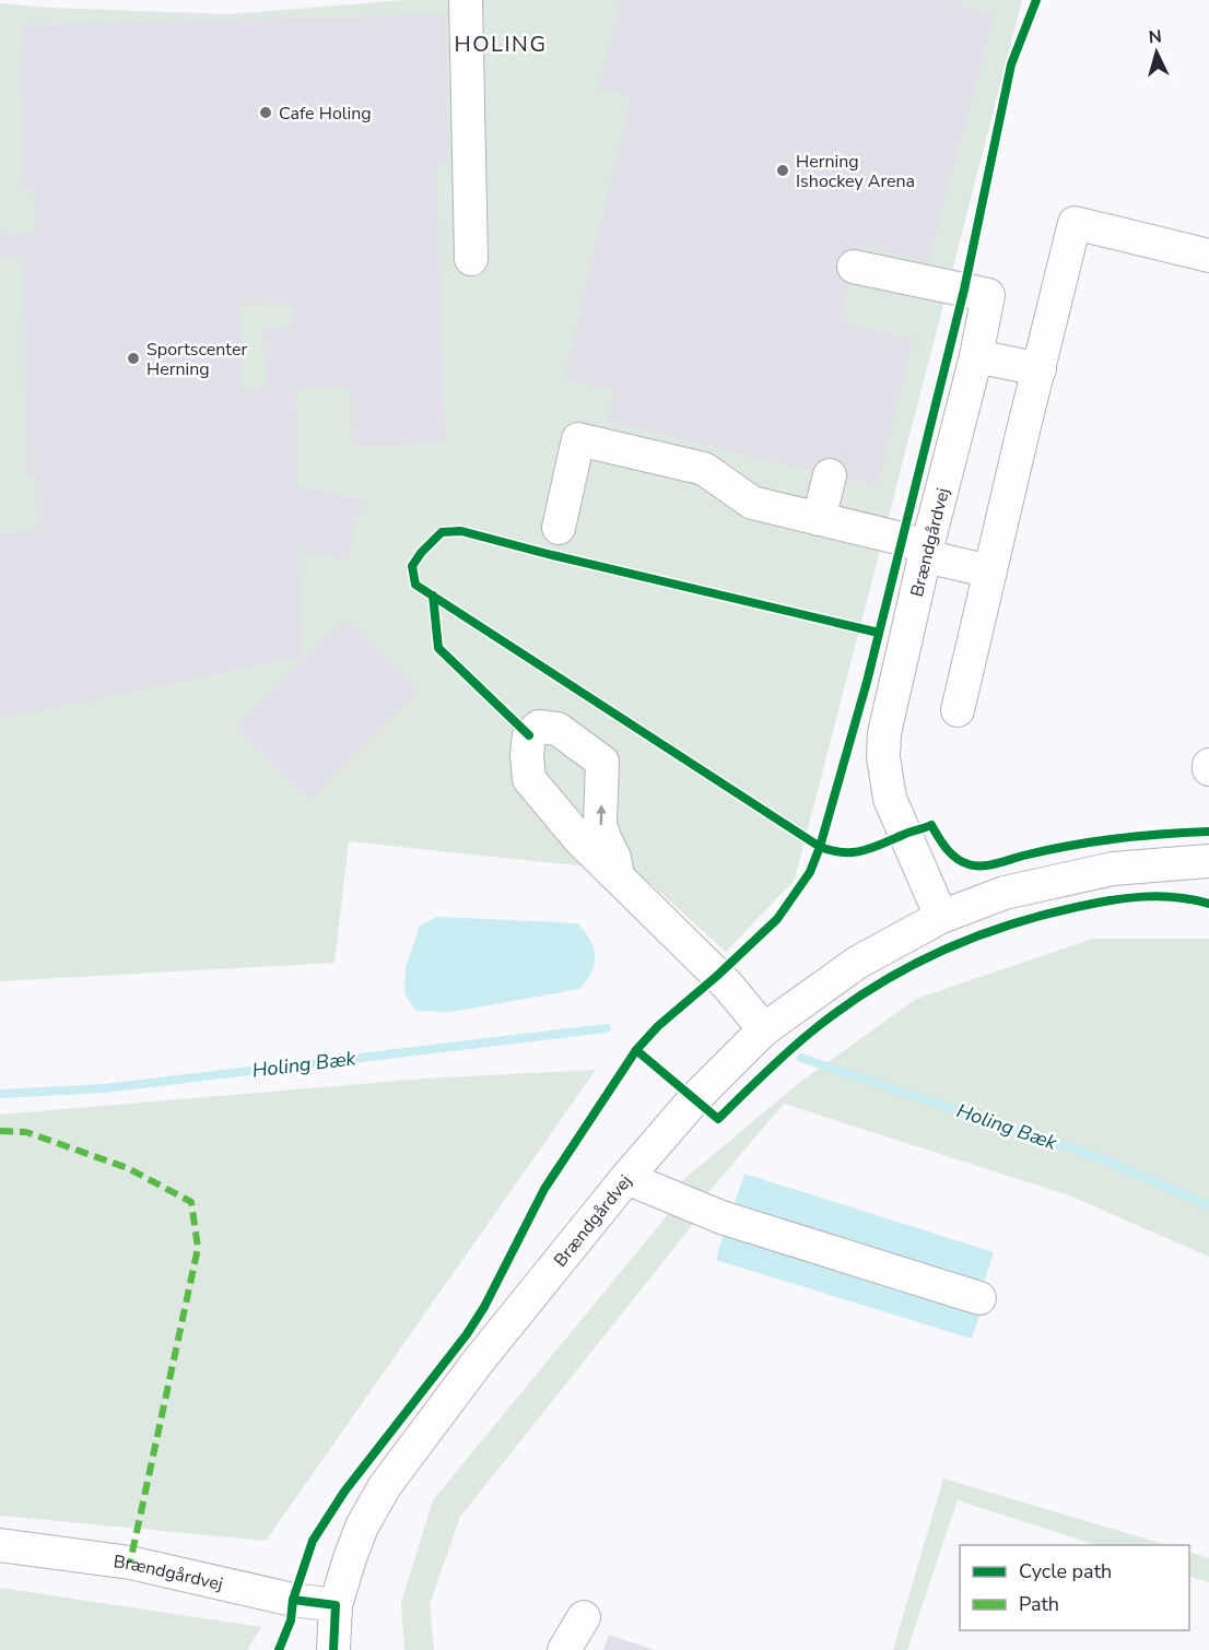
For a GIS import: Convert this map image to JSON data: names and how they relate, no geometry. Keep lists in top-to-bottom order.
{
  "streets": {
    "street": ["Brændgårdvej"]
  },
  "districts": ["HOLING"],
  "water": ["Holing Bæk"],
  "places": ["Cafe Holing", "Herning Ishockey Arena", "Sportscenter Herning"],
  "legend": ["Cycle path", "Path"],
  "north": "top"
}
